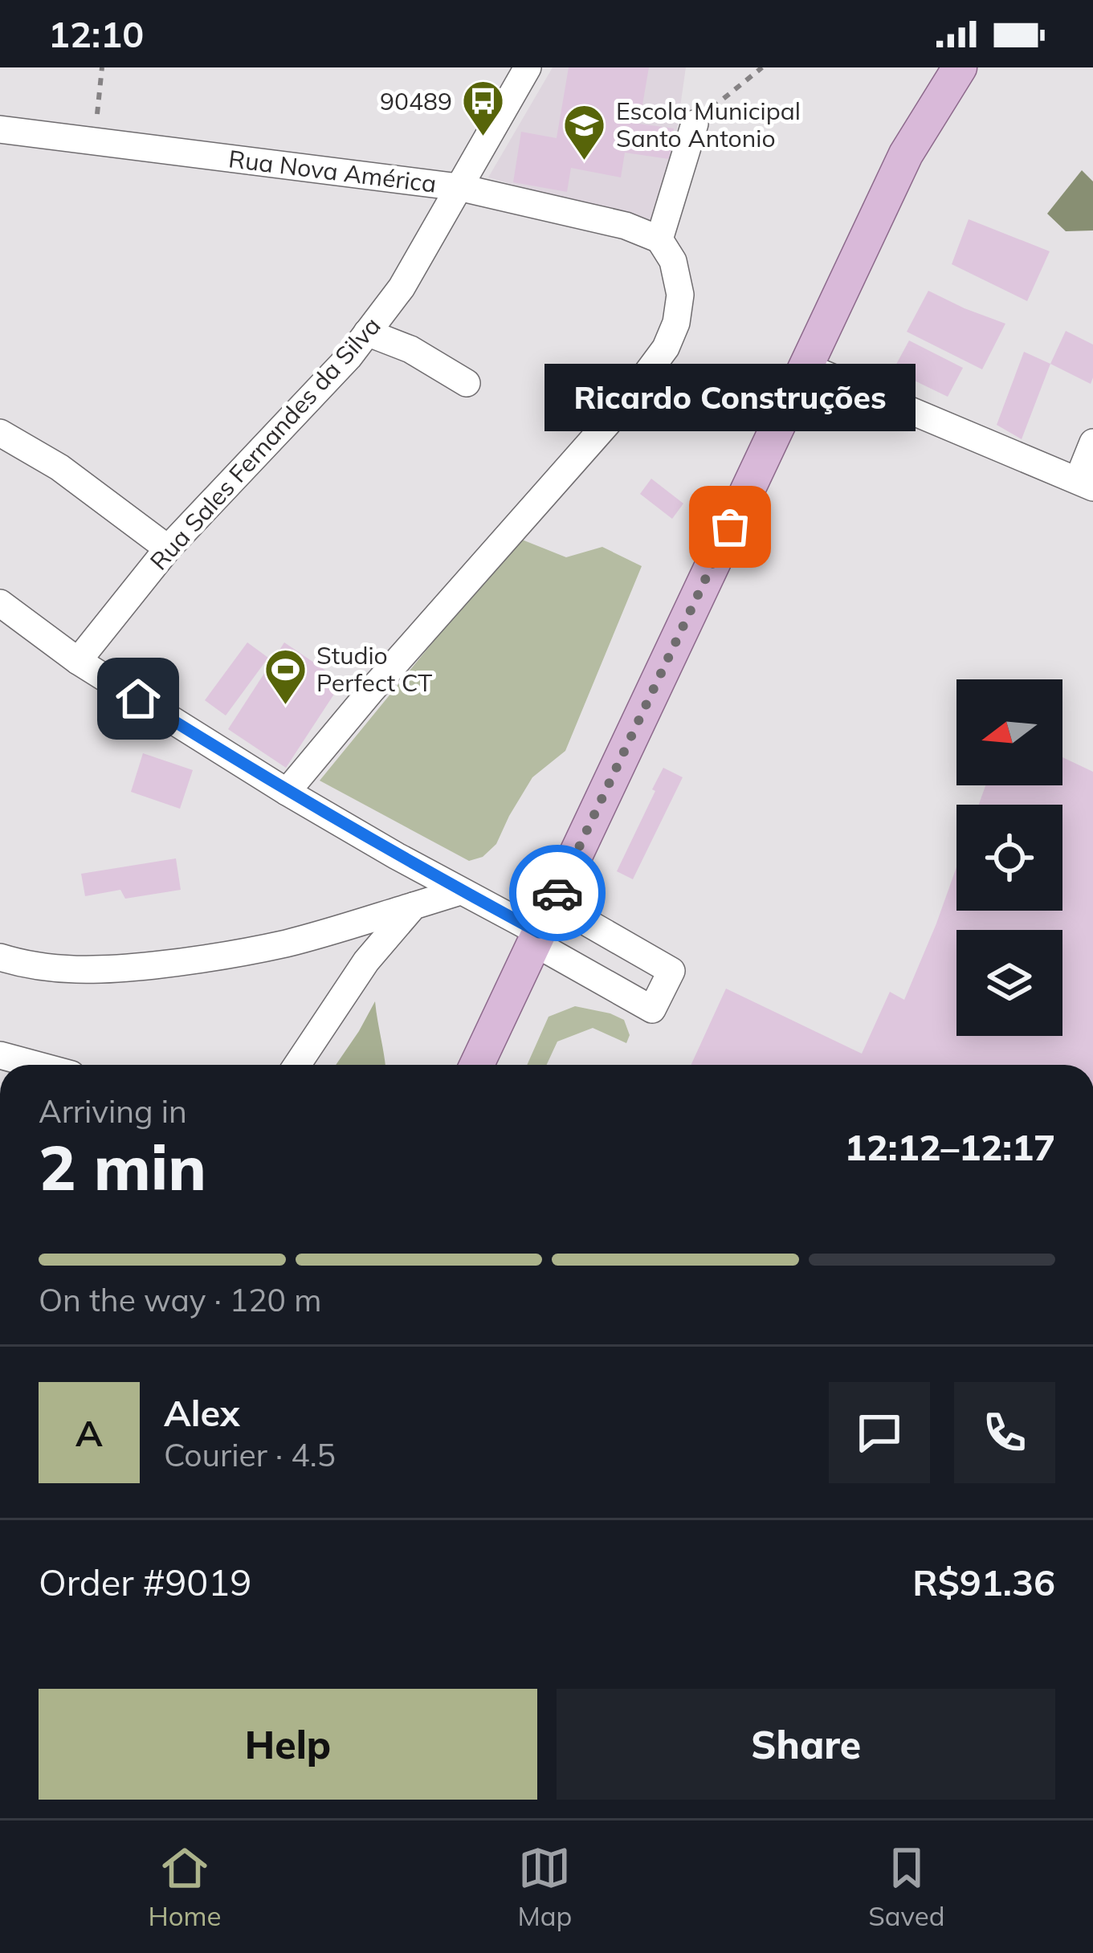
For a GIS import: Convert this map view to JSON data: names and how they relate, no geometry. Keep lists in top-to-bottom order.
{
  "streets": {
    "street": ["Rua Nova América", "Rua Sales Fernandes da Silva"]
  },
  "crossings": [
    ["Rua Nova América", "Rua Sales Fernandes da Silva"]
  ],
  "places": {
    "bus stop": ["90489"],
    "school or university": ["Escola Municipal Santo Antonio"],
    "other": ["Ricardo Construções"],
    "sports": ["Studio Perfect CT"]
  },
  "north": "left",
  "page": {
    "status": "12:10",
    "bubble": "Ricardo Construções",
    "heading": ["2 min", "Arriving in", "12:12–12:17"],
    "panel": [
      "Alex",
      "Courier · 4.5",
      "Order #9019",
      "R$91.36"
    ],
    "bar": "On the way · 120 m",
    "round": "A",
    "buttons": ["Help", "Share"],
    "tabs": ["Home", "Map", "Saved"]
  }
}
